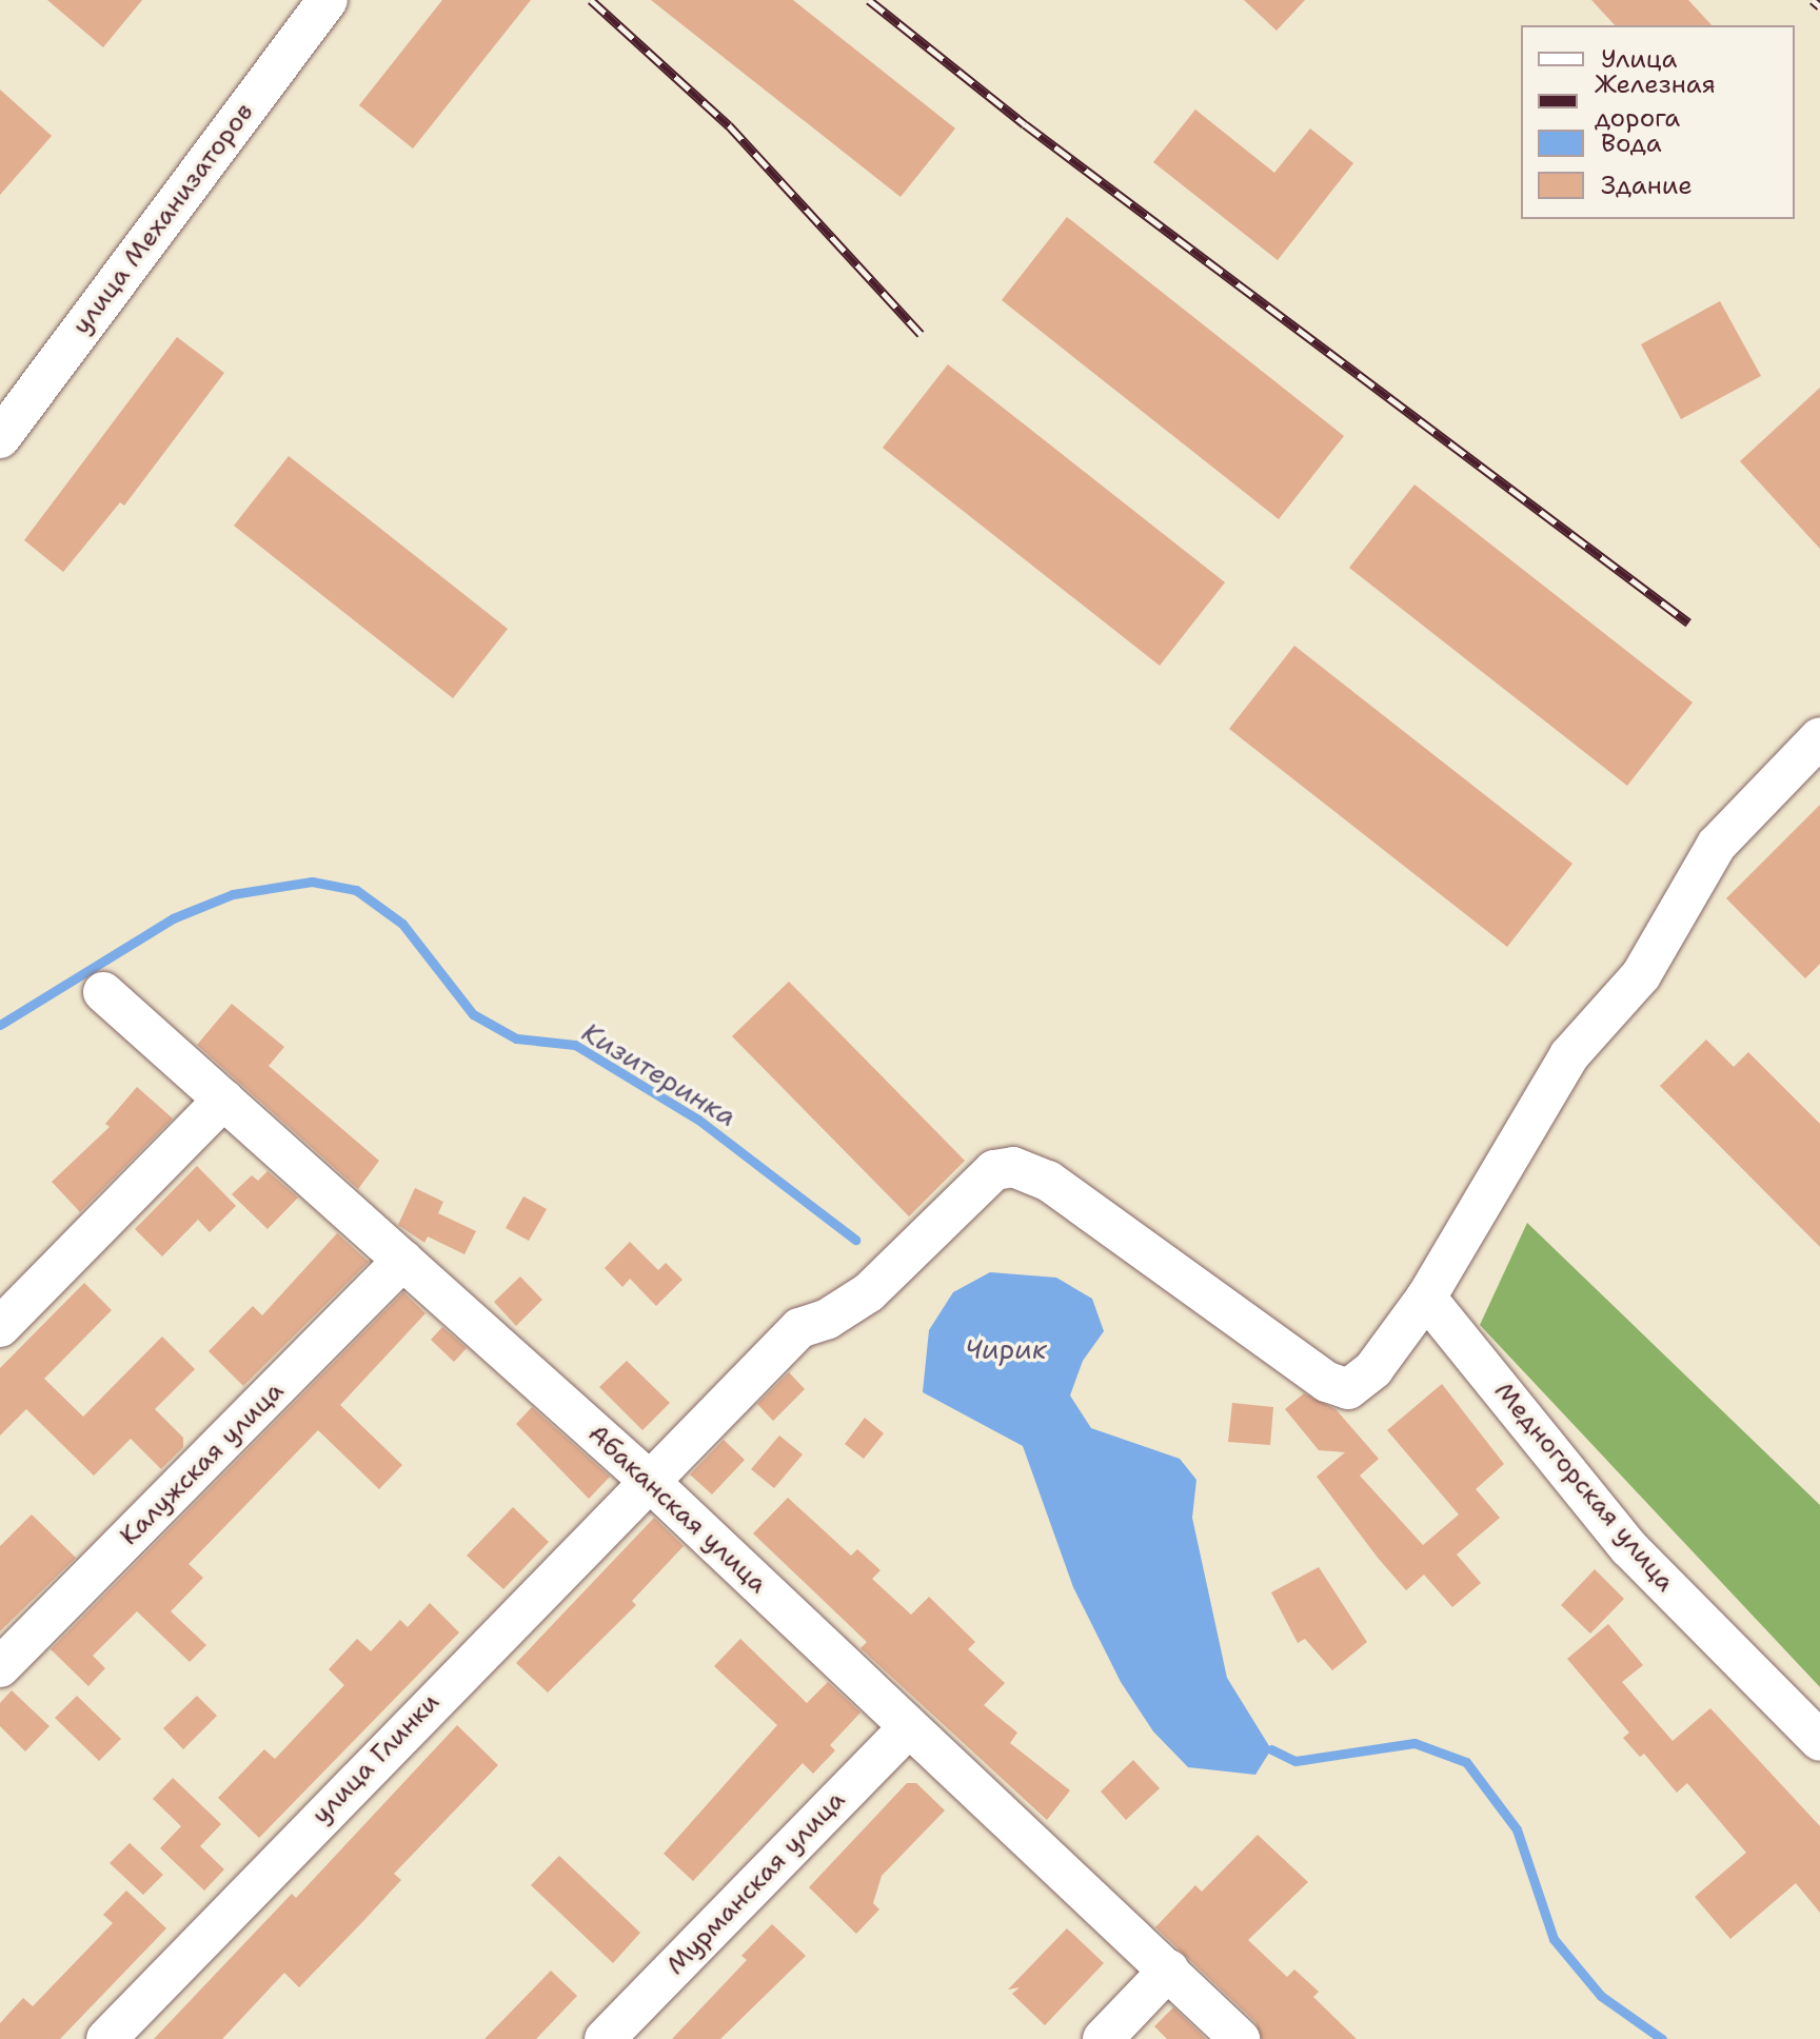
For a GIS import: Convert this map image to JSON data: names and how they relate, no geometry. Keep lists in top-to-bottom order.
{
  "streets": {
    "street": [
      "улица Механизаторов",
      "Калужская улица",
      "Медногорская улица",
      "Абаканская улица",
      "улица Глинки",
      "Мурманская улица"
    ]
  },
  "crossings": [
    ["Калужская улица", "Абаканская улица"],
    ["Медногорская улица", "улица Глинки"],
    ["Абаканская улица", "улица Глинки"],
    ["Абаканская улица", "Мурманская улица"]
  ],
  "water": ["Кизитеринка", "Чирик"],
  "legend": [
    "Улица",
    "Железная дорога",
    "Вода",
    "Здание"
  ]
}
